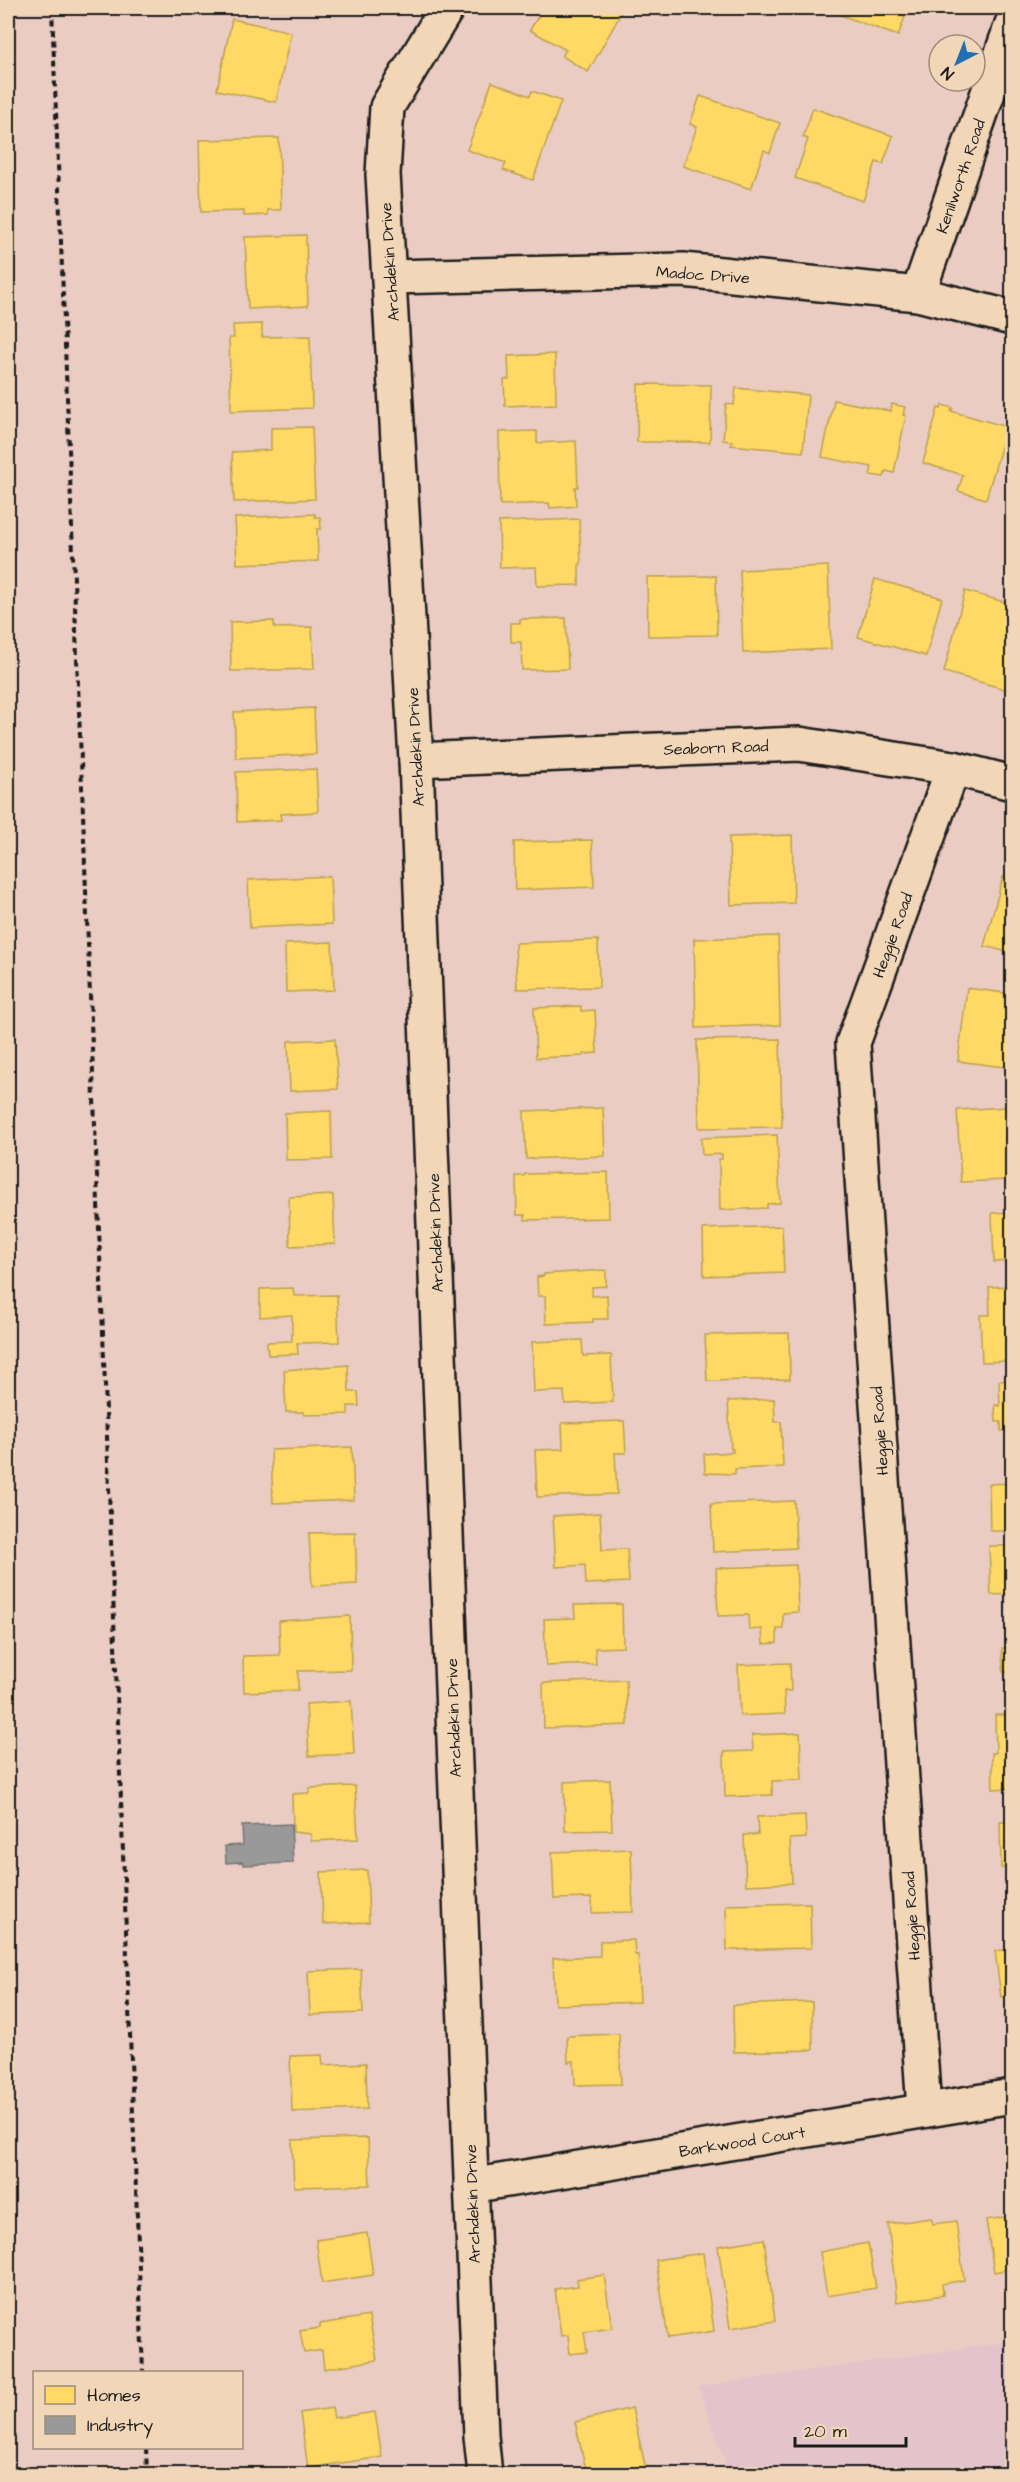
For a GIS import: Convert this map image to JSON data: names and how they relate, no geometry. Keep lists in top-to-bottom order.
{
  "streets": {
    "street": [
      "Kenilworth Road",
      "Archdekin Drive",
      "Madoc Drive",
      "Seaborn Road",
      "Heggie Road",
      "Barkwood Court"
    ]
  },
  "crossings": [
    ["Kenilworth Road", "Madoc Drive"],
    ["Archdekin Drive", "Madoc Drive"],
    ["Archdekin Drive", "Seaborn Road"],
    ["Archdekin Drive", "Barkwood Court"],
    ["Seaborn Road", "Heggie Road"],
    ["Heggie Road", "Barkwood Court"]
  ],
  "legend": ["Homes", "Industry"],
  "scale_bar": "20 m",
  "north": "bottom left"
}
